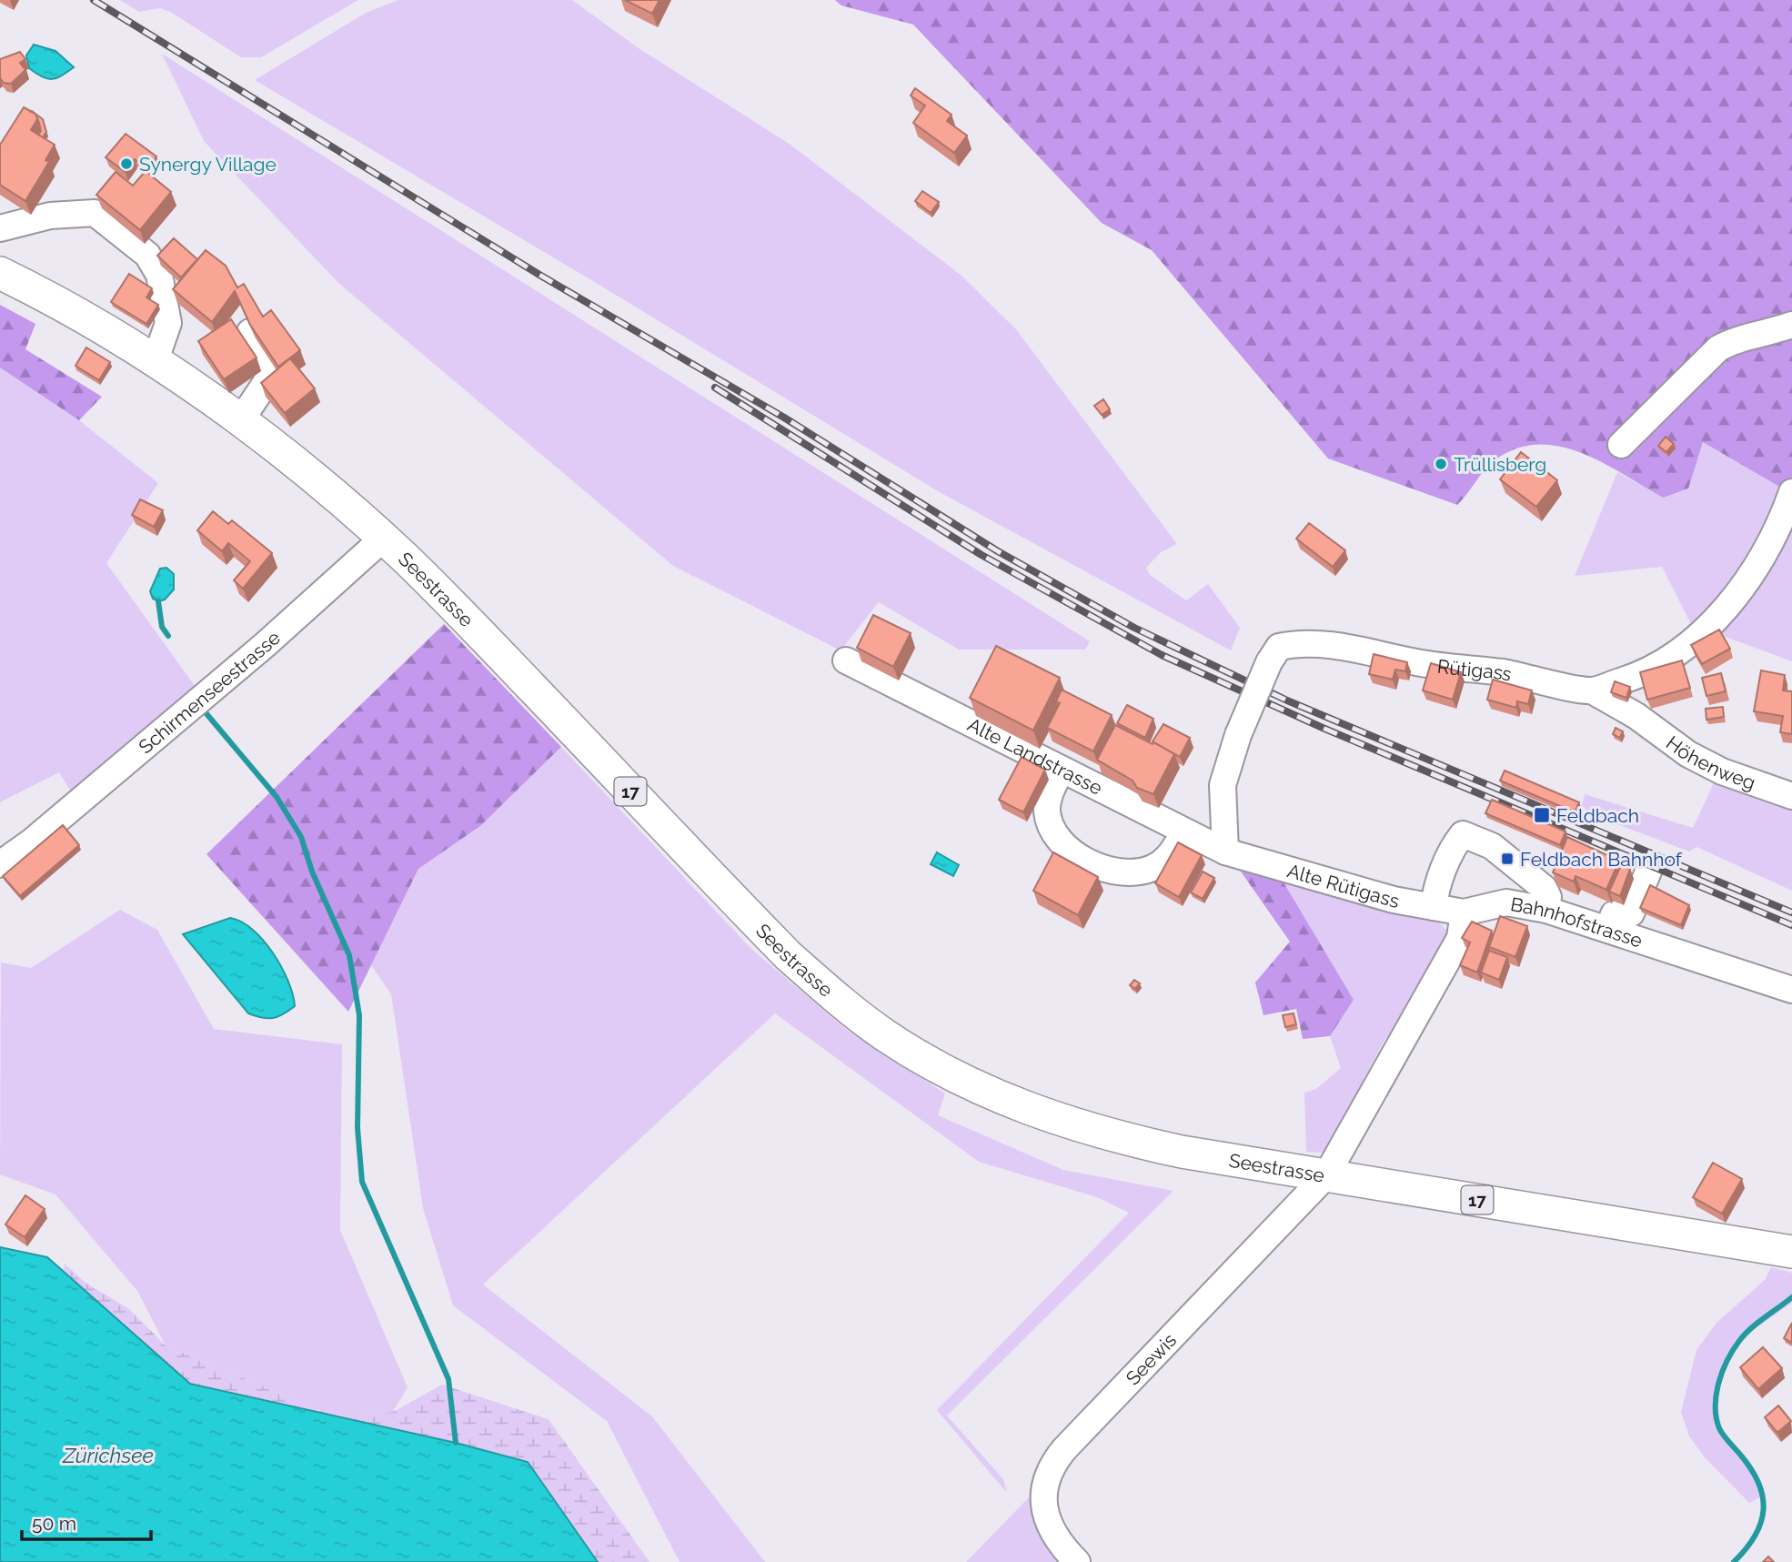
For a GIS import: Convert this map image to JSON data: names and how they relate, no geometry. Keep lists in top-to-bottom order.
{
  "streets": {
    "main road": ["Seestrasse", "17"],
    "street": [
      "Rütigass",
      "Schirmenseestrasse",
      "Alte Landstrasse",
      "Höhenweg",
      "Alte Rütigass",
      "Bahnhofstrasse",
      "Seewis"
    ]
  },
  "crossings": [
    ["Seestrasse", "Schirmenseestrasse"],
    ["Seestrasse", "Seewis"],
    ["Rütigass", "Alte Landstrasse"],
    ["Rütigass", "Höhenweg"],
    ["Rütigass", "Alte Rütigass"],
    ["Alte Landstrasse", "Alte Rütigass"],
    ["Alte Rütigass", "Bahnhofstrasse"]
  ],
  "water": ["Zürichsee"],
  "places": {
    "other": ["Synergy Village", "Trüllisberg"],
    "transit": ["Feldbach", "Feldbach Bahnhof"]
  },
  "scale_bar": "50 m"
}
